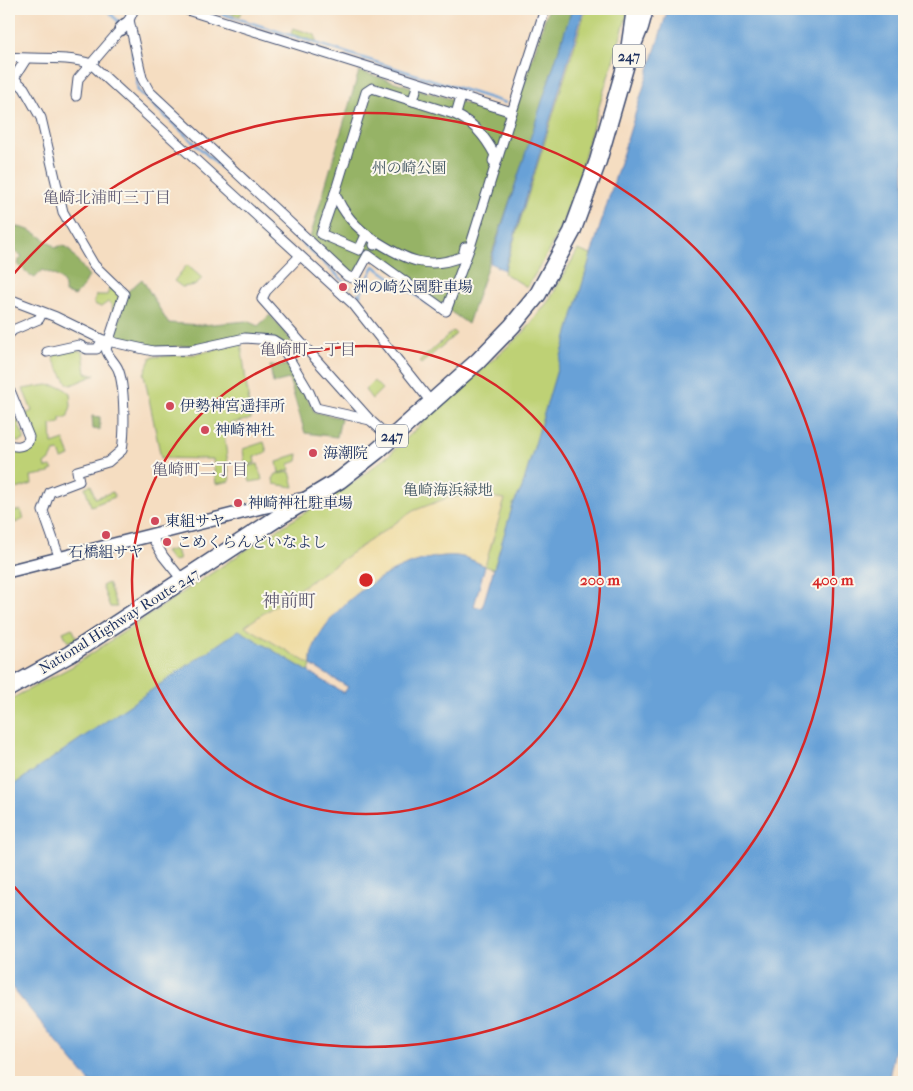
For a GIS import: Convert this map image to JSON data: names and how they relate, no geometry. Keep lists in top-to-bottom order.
{
  "streets": {
    "highway": ["247", "National Highway Route 247"]
  },
  "districts": [
    "亀崎北浦町三丁目",
    "亀崎町一丁目",
    "亀崎町二丁目",
    "神前町"
  ],
  "parks": ["州の崎公園", "亀崎海浜緑地"],
  "places": [
    "洲の崎公園駐車場",
    "伊勢神宮遥拝所",
    "神崎神社",
    "海潮院",
    "神崎神社駐車場",
    "東組サヤ",
    "石橋組サヤ",
    "こめくらんどいなよし"
  ],
  "rings": ["200 m", "400 m"]
}
